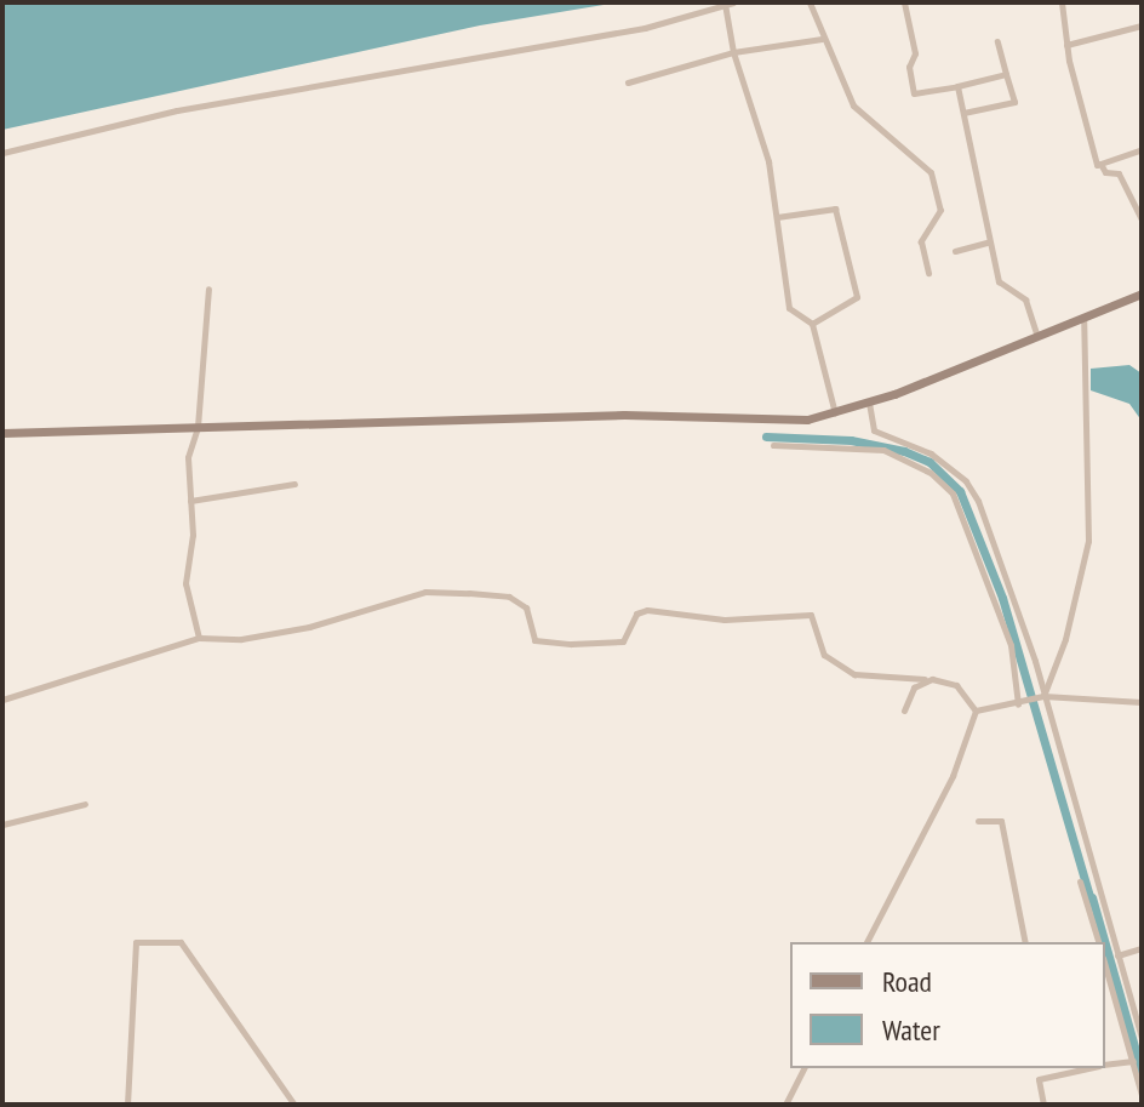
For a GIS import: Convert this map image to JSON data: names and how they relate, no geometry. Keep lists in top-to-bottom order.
{
  "legend": ["Road", "Water"]
}
